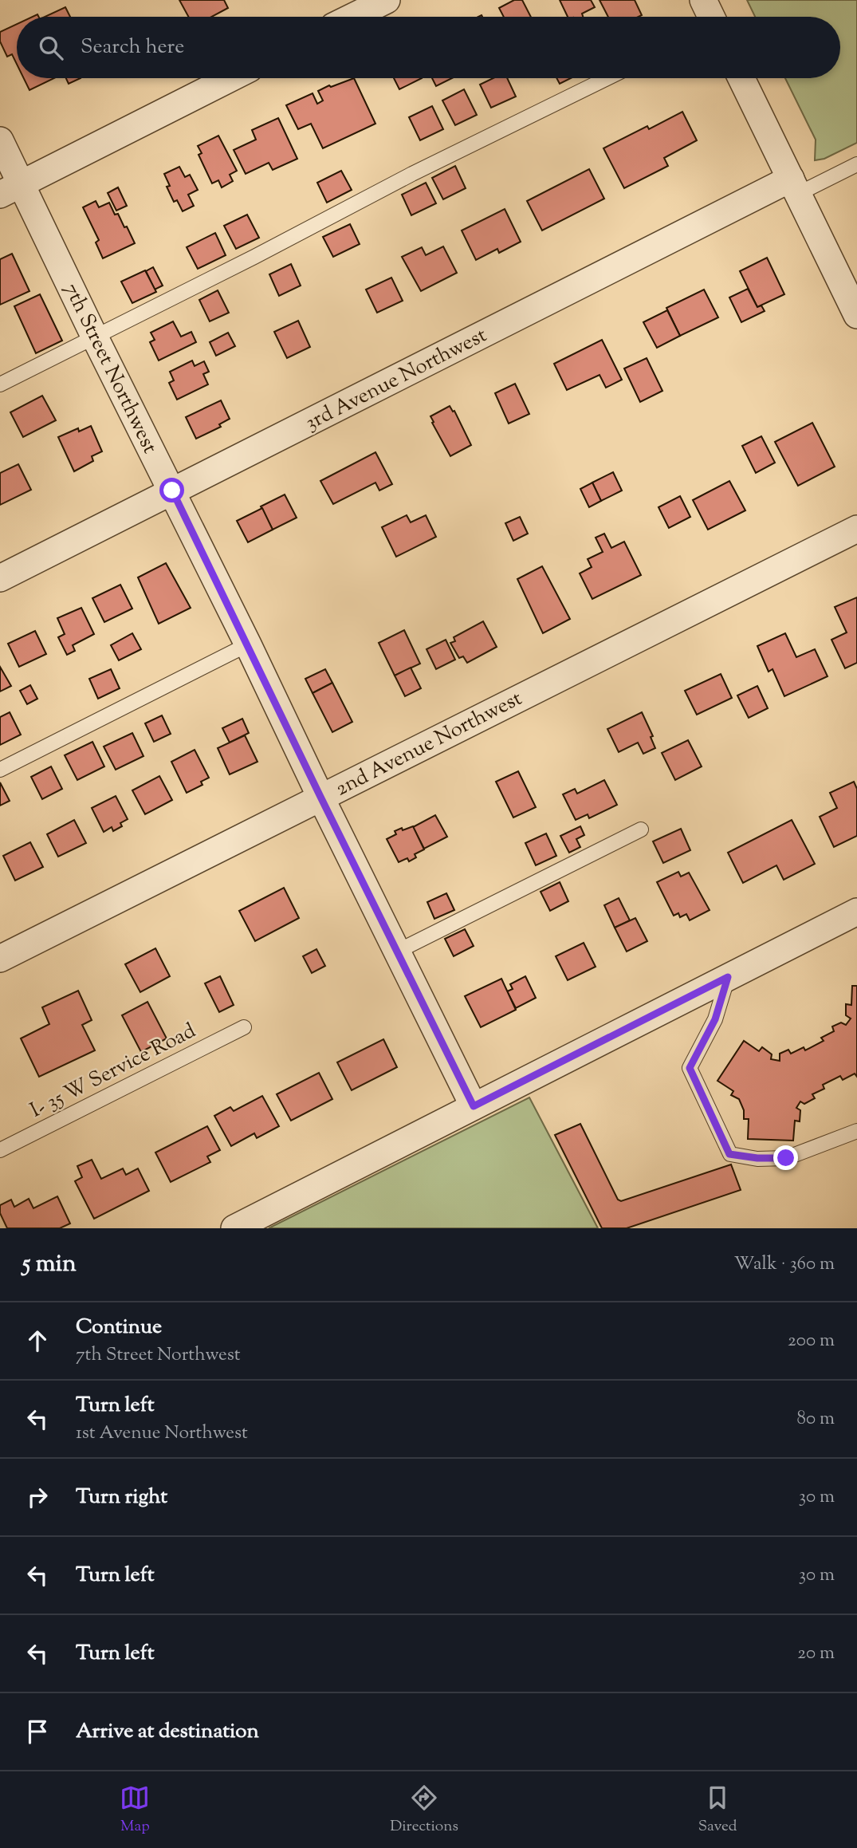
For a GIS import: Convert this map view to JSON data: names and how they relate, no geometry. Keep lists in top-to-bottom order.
{
  "streets": {
    "street": ["7th Street Northwest", "3rd Avenue Northwest", "2nd Avenue Northwest"],
    "lane": ["I- 35 W Service Road"]
  },
  "crossings": [
    ["7th Street Northwest", "3rd Avenue Northwest"],
    ["7th Street Northwest", "2nd Avenue Northwest"]
  ],
  "page": {
    "search": "Search here",
    "heading": ["5 min", "Walk · 360 m"],
    "list": [
      ["Continue", "7th Street Northwest", "200 m"],
      ["Turn left", "1st Avenue Northwest", "80 m"],
      ["Turn right", "30 m"],
      ["Turn left", "30 m"],
      ["Turn left", "20 m"],
      "Arrive at destination"
    ],
    "nav": ["Map", "Directions", "Saved"]
  }
}
